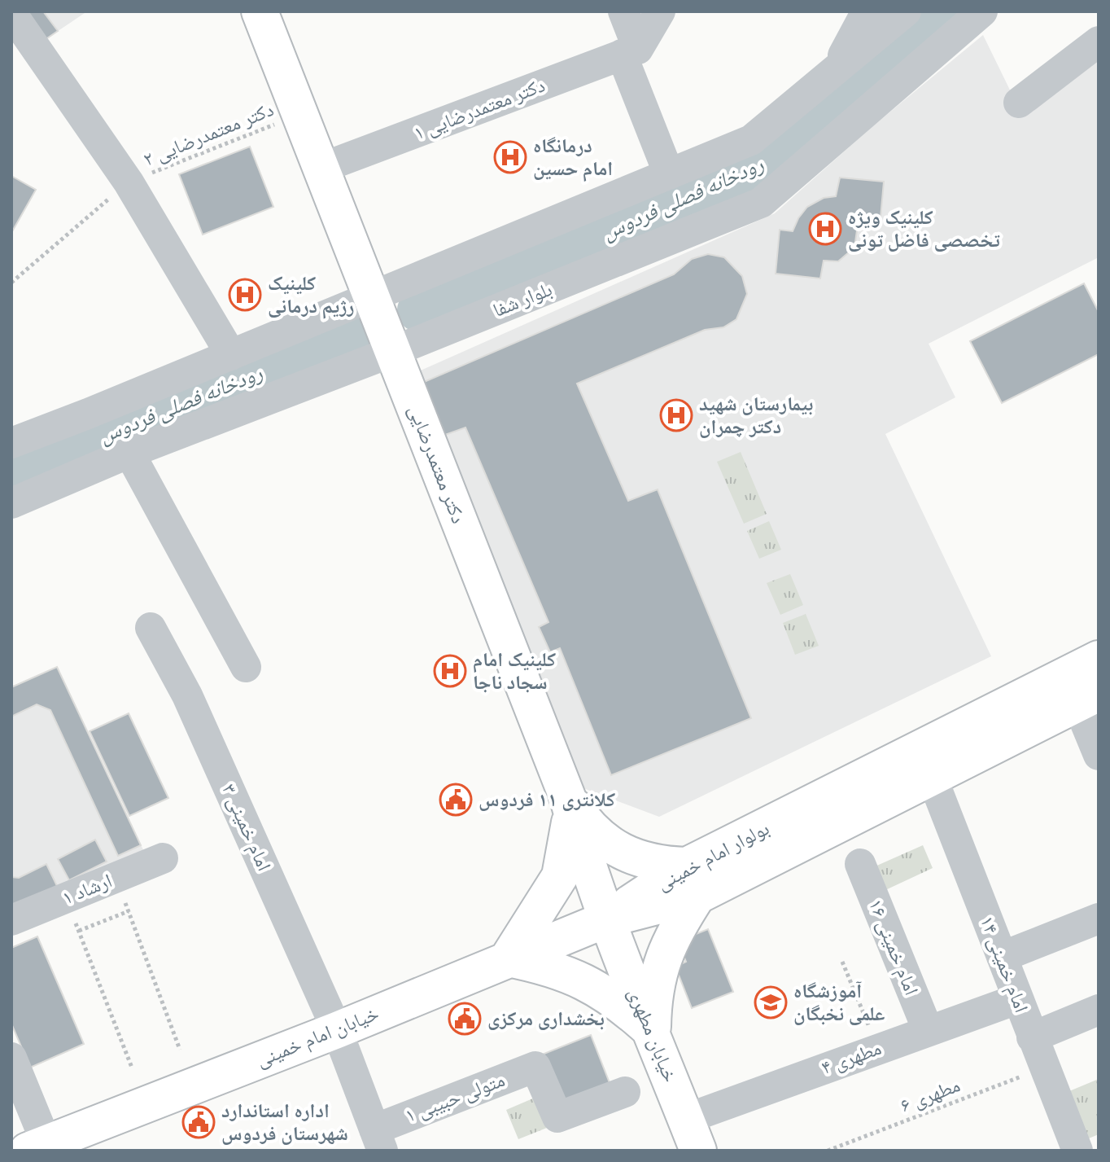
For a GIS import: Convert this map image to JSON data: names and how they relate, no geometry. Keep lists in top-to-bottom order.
{
  "streets": {
    "main road": [
      "دکتر معتمد‌رضایی",
      "بولوار امام خمینی",
      "خیابان مطهری",
      "خیابان امام خمینی"
    ],
    "street": [
      "دکتر معتمدرضایی ۱",
      "بلوار شفا",
      "امام خمینی ۳",
      "ارشاد ۱",
      "امام خمینی ۱۶",
      "امام خمینی ۱۴",
      "مطهری ۴",
      "متولی حبیبی ۱"
    ],
    "path": ["دکتر معتمدرضایی ۲", "مطهری ۶"]
  },
  "crossings": [
    ["دکتر معتمدرضایی ۱", "دکتر معتمد‌رضایی"],
    ["دکتر معتمدرضایی ۲", "دکتر معتمد‌رضایی"],
    ["بلوار شفا", "دکتر معتمد‌رضایی"],
    ["دکتر معتمد‌رضایی", "بولوار امام خمینی"],
    ["دکتر معتمد‌رضایی", "خیابان مطهری"],
    ["دکتر معتمد‌رضایی", "خیابان امام خمینی"],
    ["امام خمینی ۳", "خیابان امام خمینی"],
    ["امام خمینی ۳", "متولی حبیبی ۱"],
    ["بولوار امام خمینی", "امام خمینی ۱۴"],
    ["بولوار امام خمینی", "خیابان مطهری"],
    ["بولوار امام خمینی", "خیابان امام خمینی"],
    ["امام خمینی ۱۶", "مطهری ۴"],
    ["امام خمینی ۱۴", "مطهری ۴"],
    ["امام خمینی ۱۴", "مطهری ۶"],
    ["خیابان مطهری", "خیابان امام خمینی"],
    ["خیابان مطهری", "مطهری ۴"]
  ],
  "water": ["رودخانه فصلی فردوس"],
  "places": {
    "hospital": [
      "درمانگاه امام حسین",
      "کلینیک ویژه تخصصی فاضل تونی",
      "کلینیک رژیم درمانی",
      "بیمارستان شهید دکتر چمران",
      "کلینیک امام سجاد ناجا"
    ],
    "public building": ["کلانتری ۱۱ فردوس", "بخشداری مرکزی", "اداره استاندارد شهرستان فردوس"],
    "school or university": ["آموزشگاه علمی نخبگان"]
  }
}
